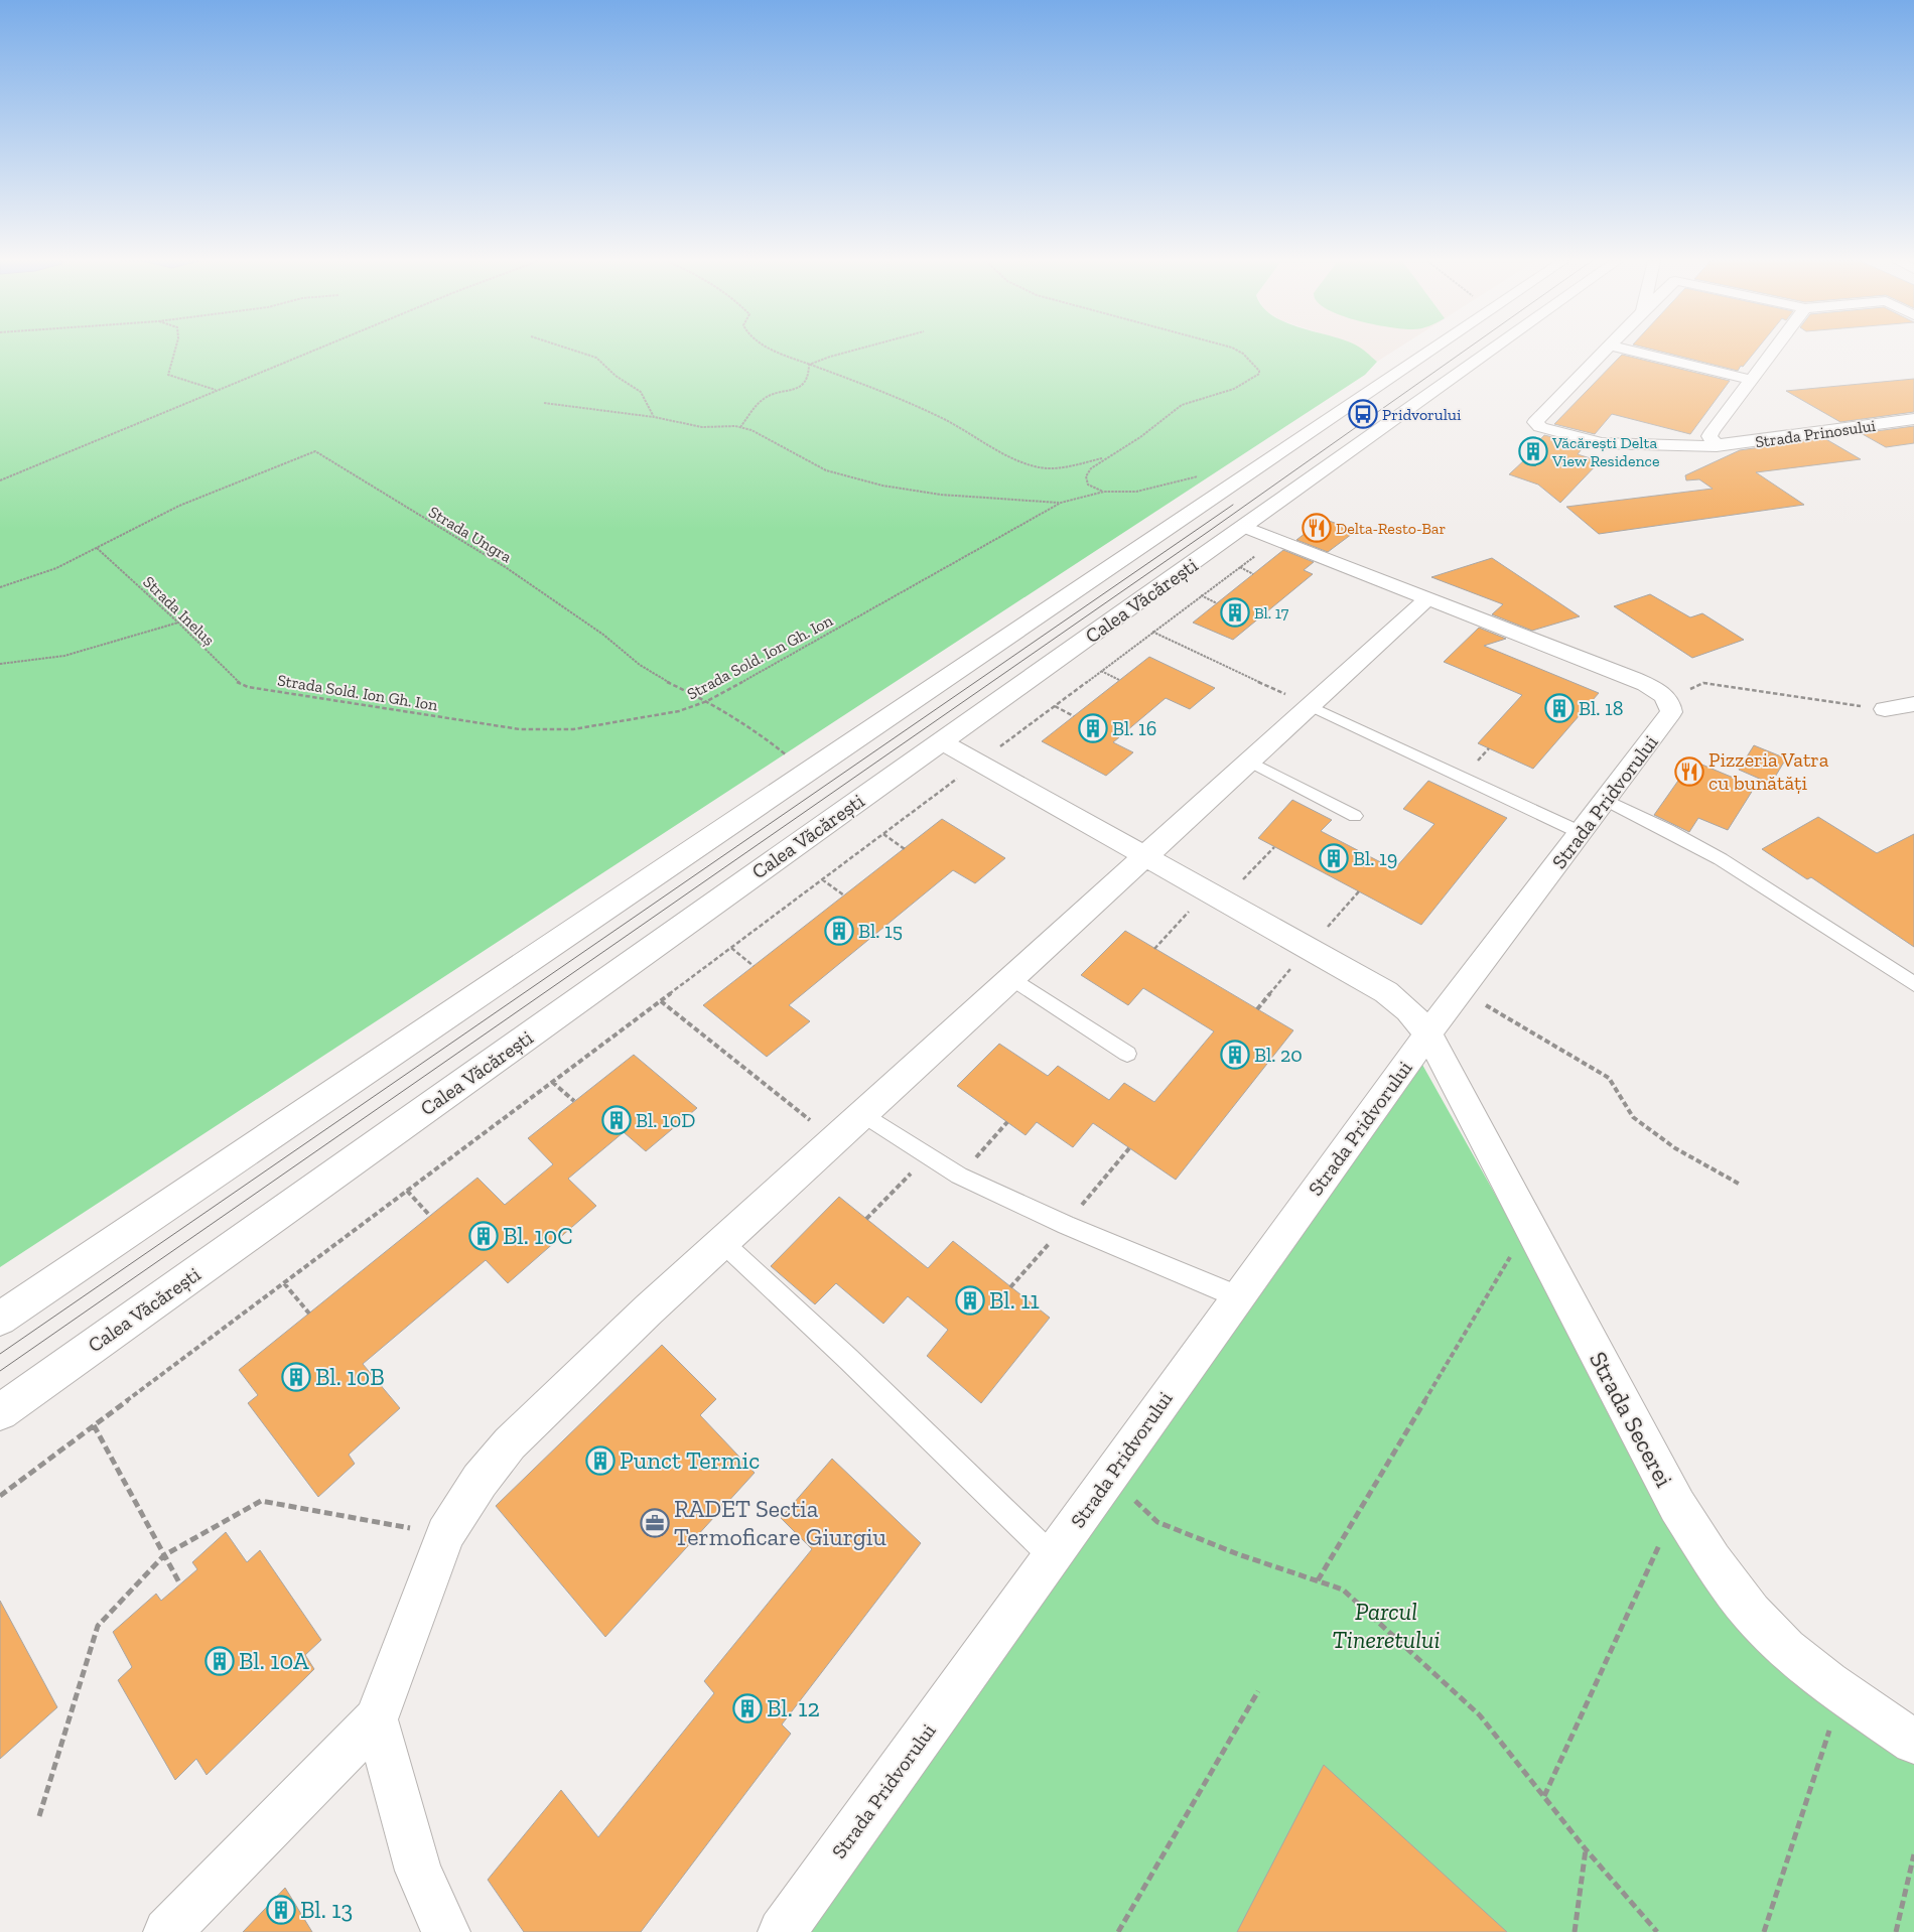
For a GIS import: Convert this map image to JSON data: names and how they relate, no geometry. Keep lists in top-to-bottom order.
{
  "streets": {
    "street": [
      "Strada Prinosului",
      "Calea Văcărești",
      "Strada Pridvorului",
      "Strada Secerei"
    ],
    "path": ["Strada Ungra", "Strada Ineluș", "Strada Sold. Ion Gh. Ion"]
  },
  "crossings": [
    ["Strada Ungra", "Strada Ineluș"],
    ["Strada Ungra", "Strada Sold. Ion Gh. Ion"],
    ["Calea Văcărești", "Strada Secerei"],
    ["Strada Ineluș", "Strada Sold. Ion Gh. Ion"],
    ["Strada Pridvorului", "Strada Secerei"]
  ],
  "parks": ["Parcul Tineretului"],
  "places": {
    "bus stop": ["Pridvorului"],
    "building": [
      "Văcărești Delta View Residence",
      "Bl. 17",
      "Bl. 18",
      "Bl. 16",
      "Bl. 19",
      "Bl. 15",
      "Bl. 20",
      "Bl. 10D",
      "Bl. 10C",
      "Bl. 11",
      "Bl. 10B",
      "Punct Termic",
      "Bl. 10A",
      "Bl. 12",
      "Bl. 13"
    ],
    "restaurant": ["Delta-Resto-Bar", "Pizzeria Vatra cu bunătăți"],
    "office": ["RADET Sectia Termoficare Giurgiu"]
  }
}
